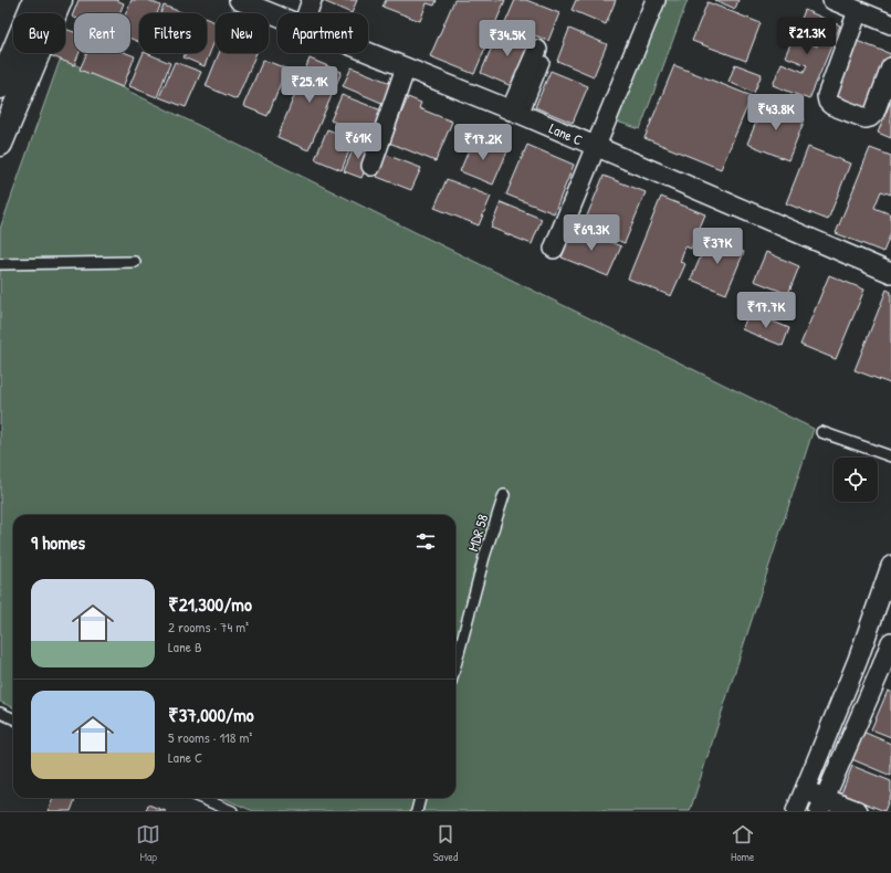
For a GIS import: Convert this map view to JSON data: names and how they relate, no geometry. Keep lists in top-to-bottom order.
{
  "streets": {
    "street": ["Lane C"],
    "lane": ["MDR 58"]
  },
  "page": {
    "chip": [
      "Buy",
      "Rent",
      "Filters",
      "New",
      "Apartment"
    ],
    "price": [
      "₹21.3K",
      "₹34.5K",
      "₹25.1K",
      "₹43.8K",
      "₹61K",
      "₹17.2K",
      "₹69.3K",
      "₹37K",
      "₹17.7K"
    ],
    "heading": "9 homes",
    "list": [
      {
        "name": "₹21,300/mo",
        "note": "2 rooms · 74 m² · Lane B"
      },
      {
        "name": "₹37,000/mo",
        "note": "5 rooms · 118 m² · Lane C"
      }
    ],
    "tabs": ["Map", "Saved", "Home"]
  }
}
